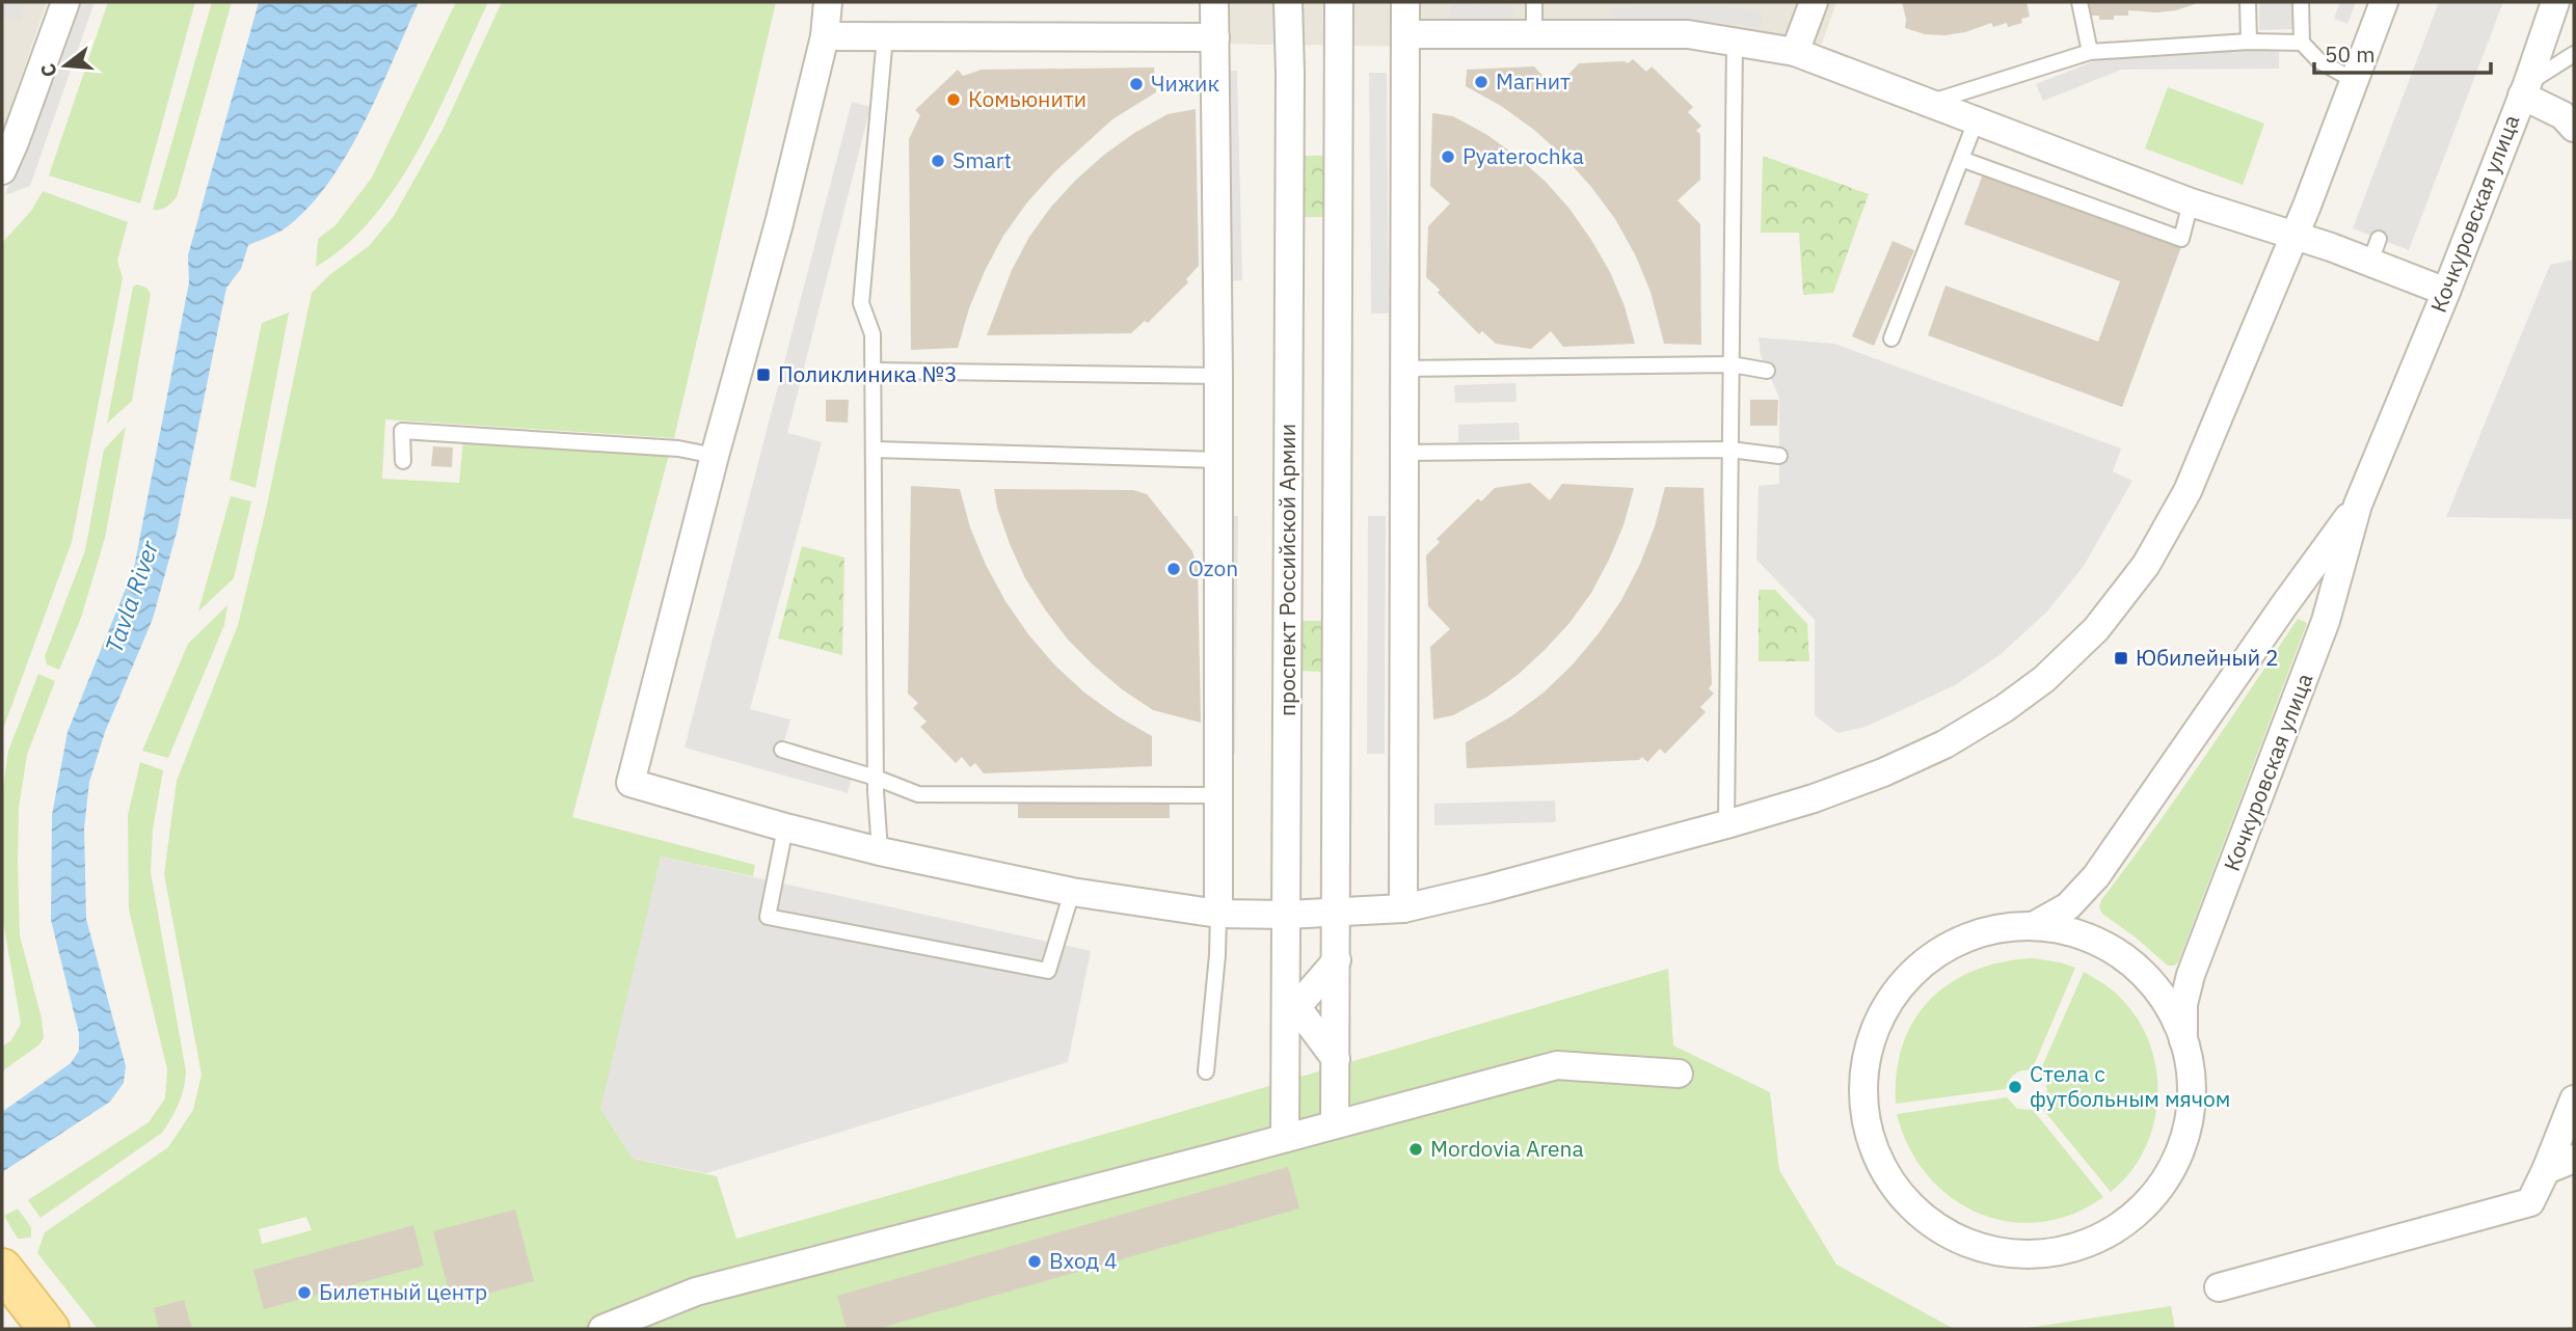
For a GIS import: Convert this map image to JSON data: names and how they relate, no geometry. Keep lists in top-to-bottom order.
{
  "streets": {
    "street": ["Кочкуровская улица", "проспект Российской Армии"]
  },
  "water": ["Tavla River"],
  "places": {
    "other": [
      "Магнит",
      "Чижик",
      "Комьюнити",
      "Pyaterochka",
      "Smart",
      "Ozon",
      "Стела с футбольным мячом",
      "Mordovia Arena",
      "Вход 4",
      "Билетный центр"
    ],
    "transit": ["Поликлиника №3", "Юбилейный 2"]
  },
  "scale_bar": "50 m",
  "north": "left"
}
